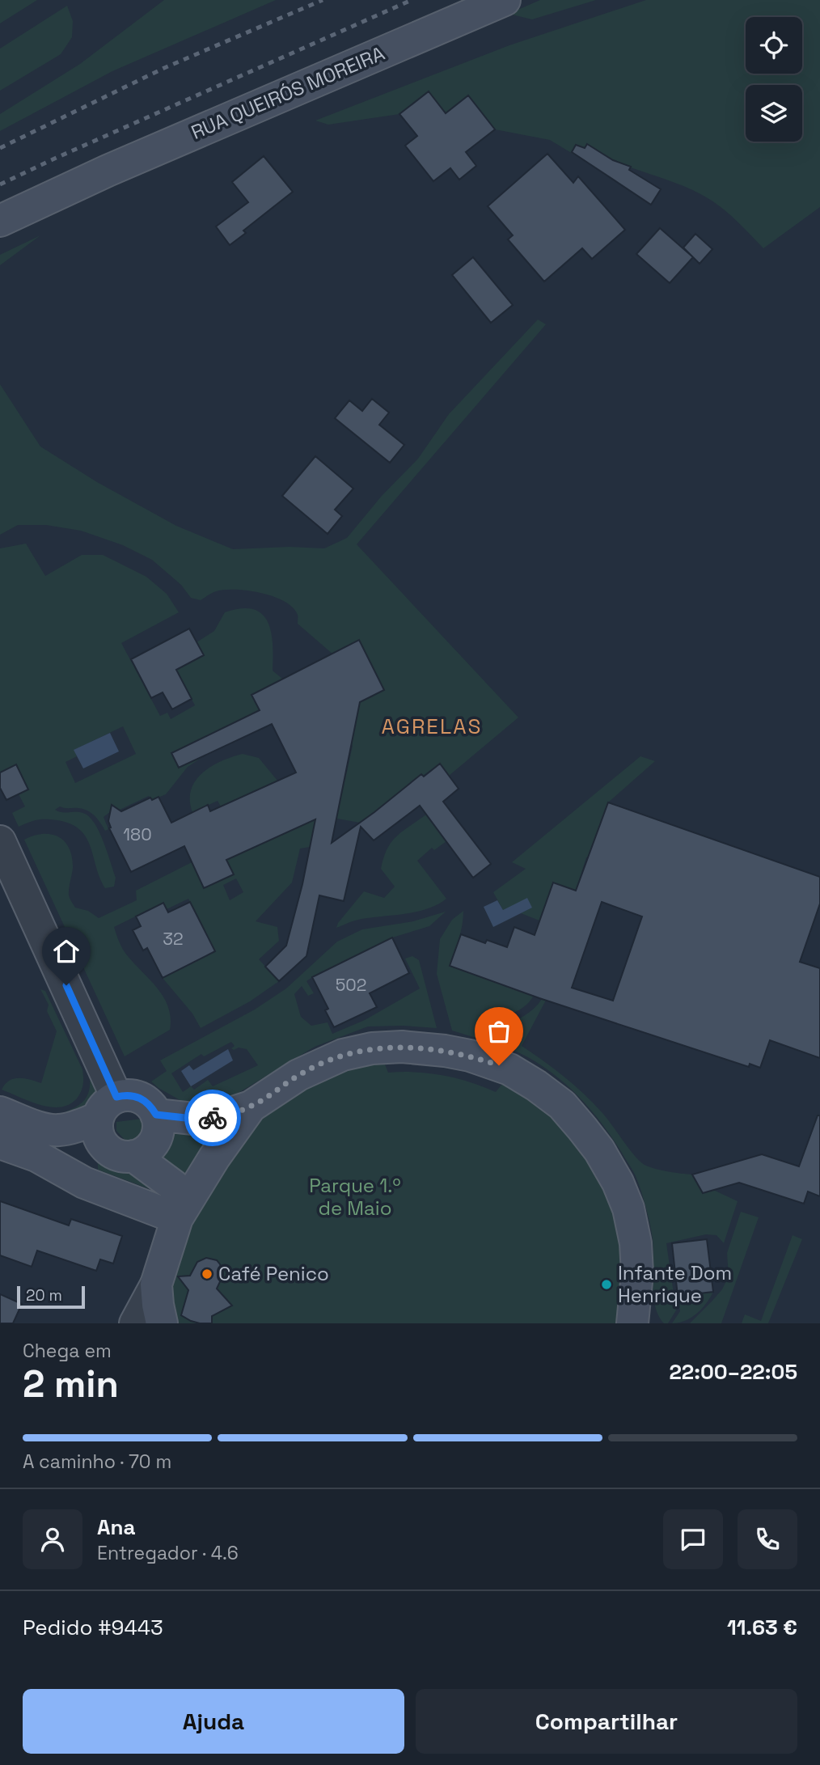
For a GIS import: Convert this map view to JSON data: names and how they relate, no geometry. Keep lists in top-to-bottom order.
{
  "streets": {
    "main road": ["RUA QUEIRÓS MOREIRA"]
  },
  "districts": ["AGRELAS"],
  "parks": ["Parque 1.º de Maio"],
  "places": ["Café Penico", "Infante Dom Henrique"],
  "house_numbers": ["180", "32", "502"],
  "scale_bar": "20 m",
  "page": {
    "scale": "20 m",
    "heading": ["2 min", "Chega em", "22:00–22:05"],
    "panel": [
      "Ana",
      "Entregador · 4.6",
      "Pedido #9443",
      "11.63 €"
    ],
    "bar": "A caminho · 70 m",
    "buttons": ["Ajuda", "Compartilhar"]
  }
}
